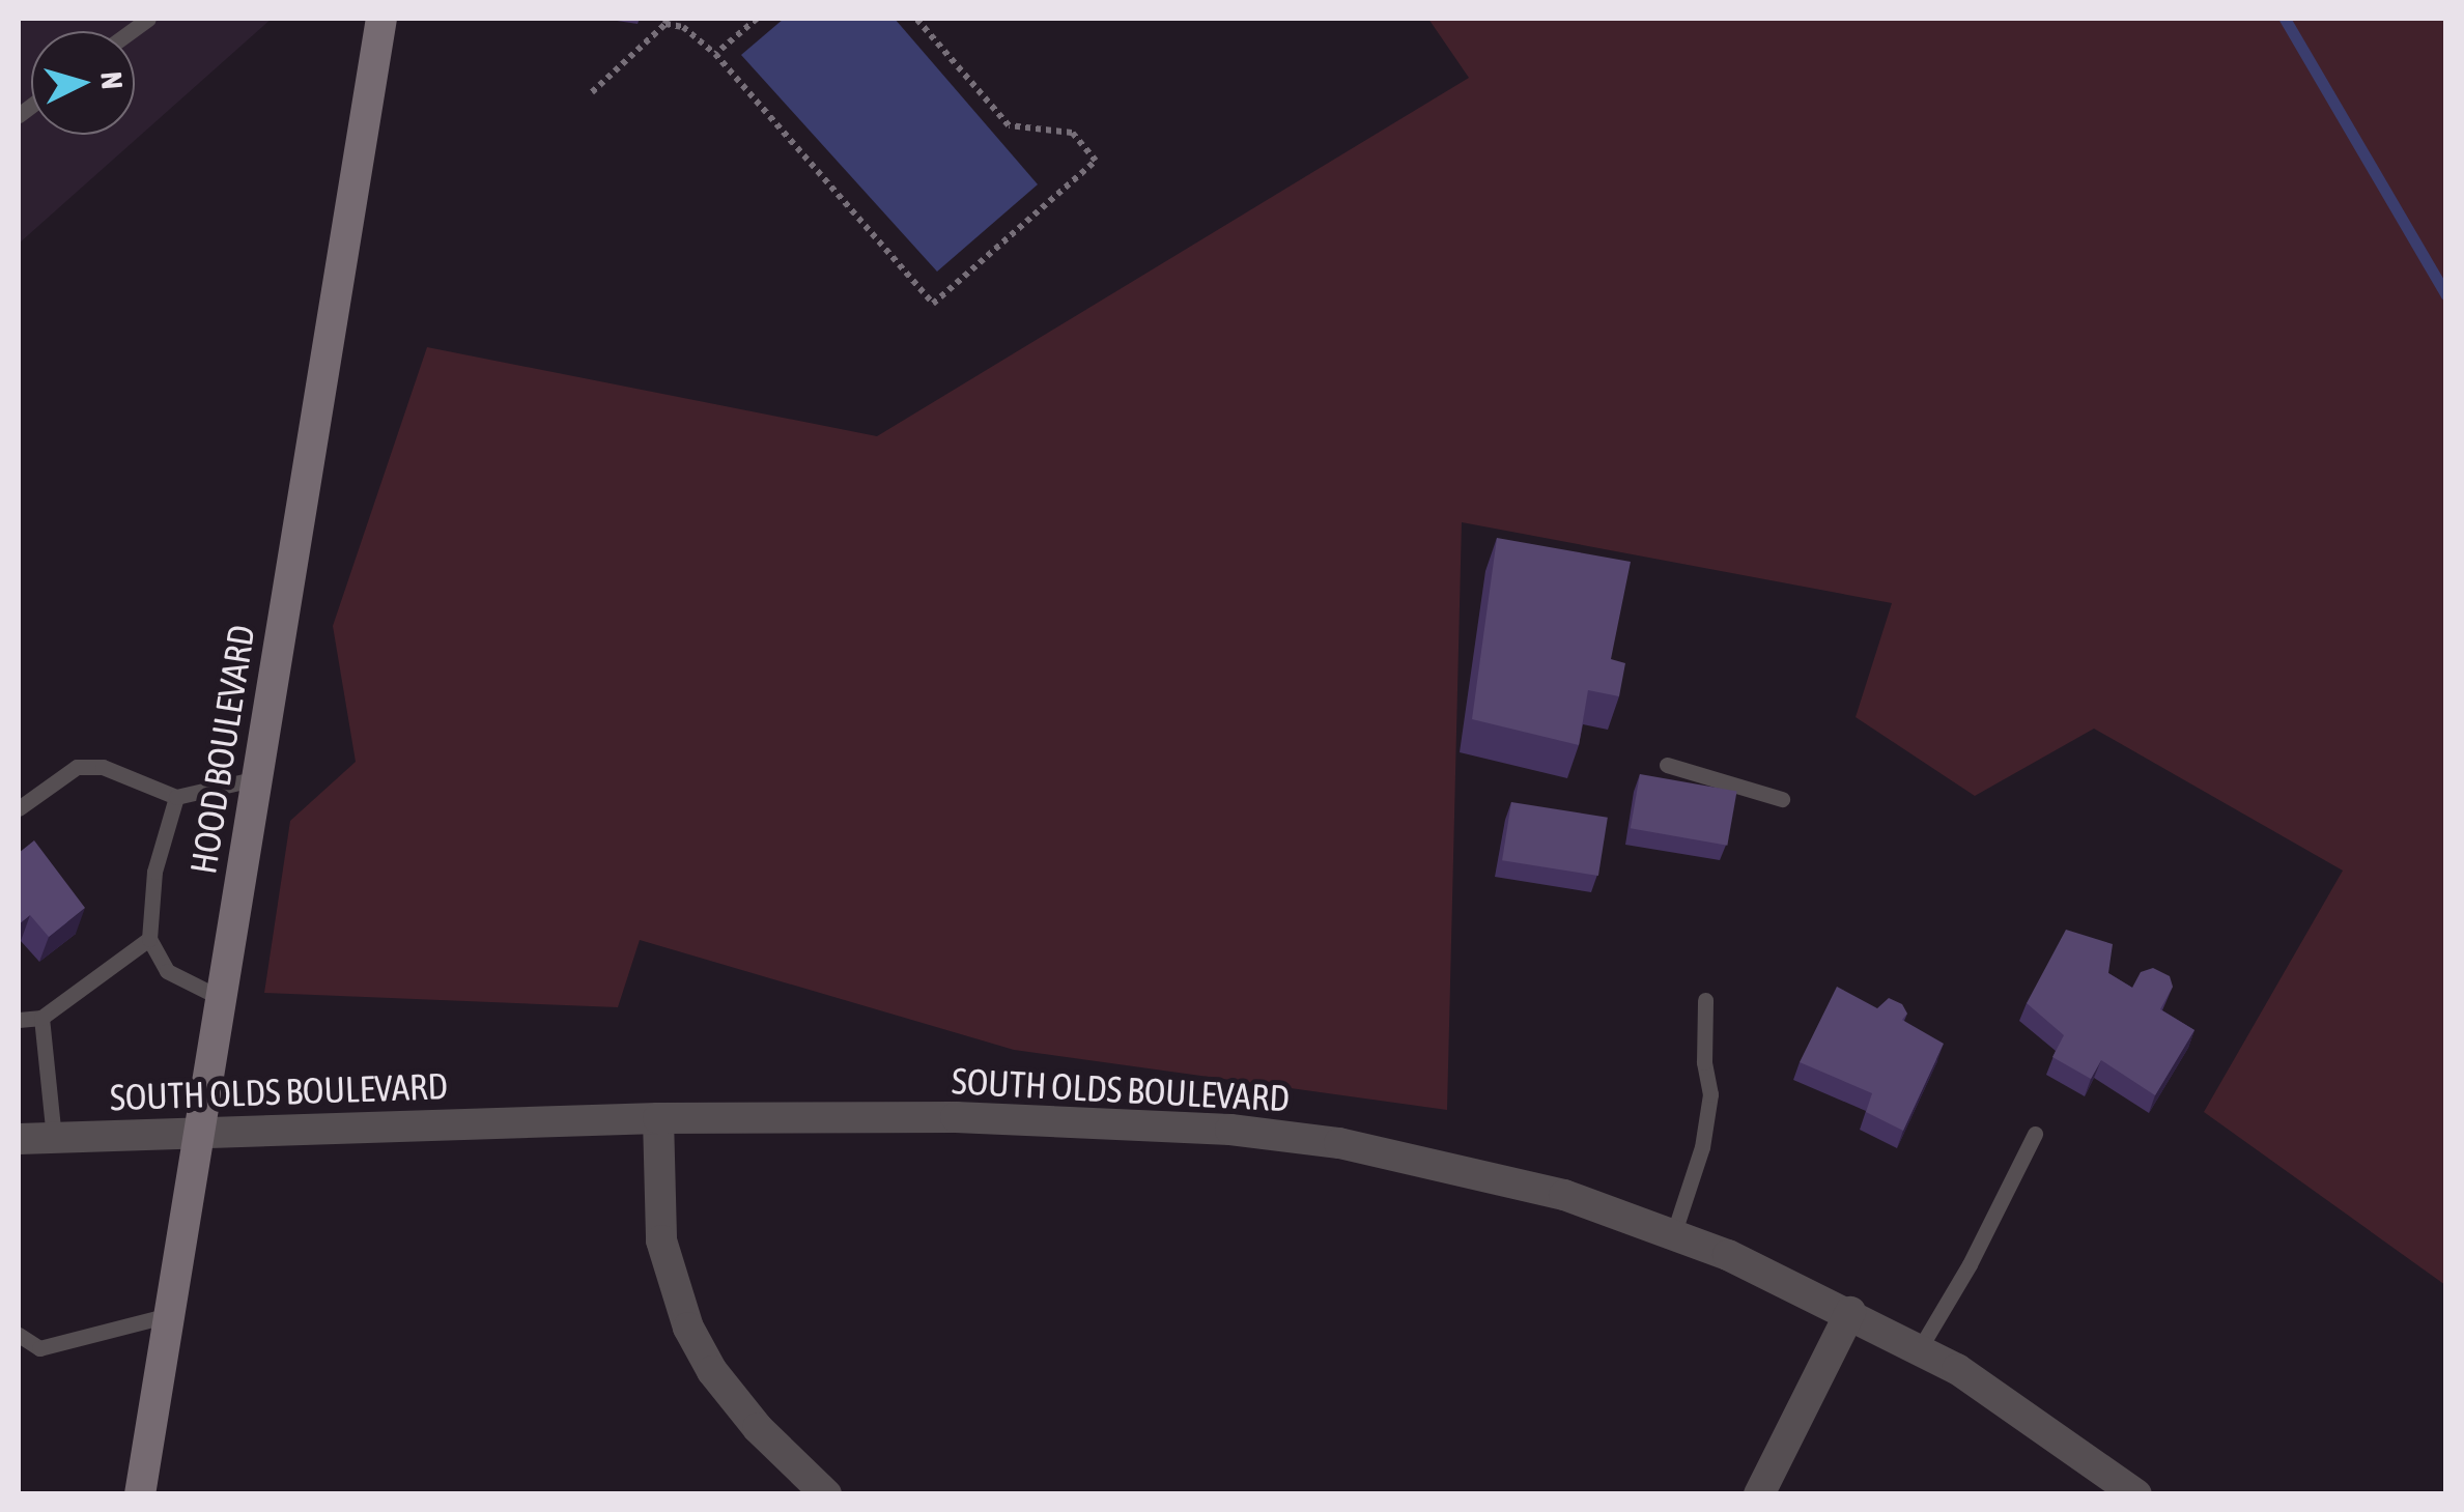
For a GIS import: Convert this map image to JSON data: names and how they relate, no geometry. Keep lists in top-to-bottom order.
{
  "streets": {
    "street": ["HOOD BOULEVARD", "SOUTH OLDS BOULEVARD"]
  },
  "crossings": [
    ["HOOD BOULEVARD", "SOUTH OLDS BOULEVARD"]
  ],
  "north": "right"
}
